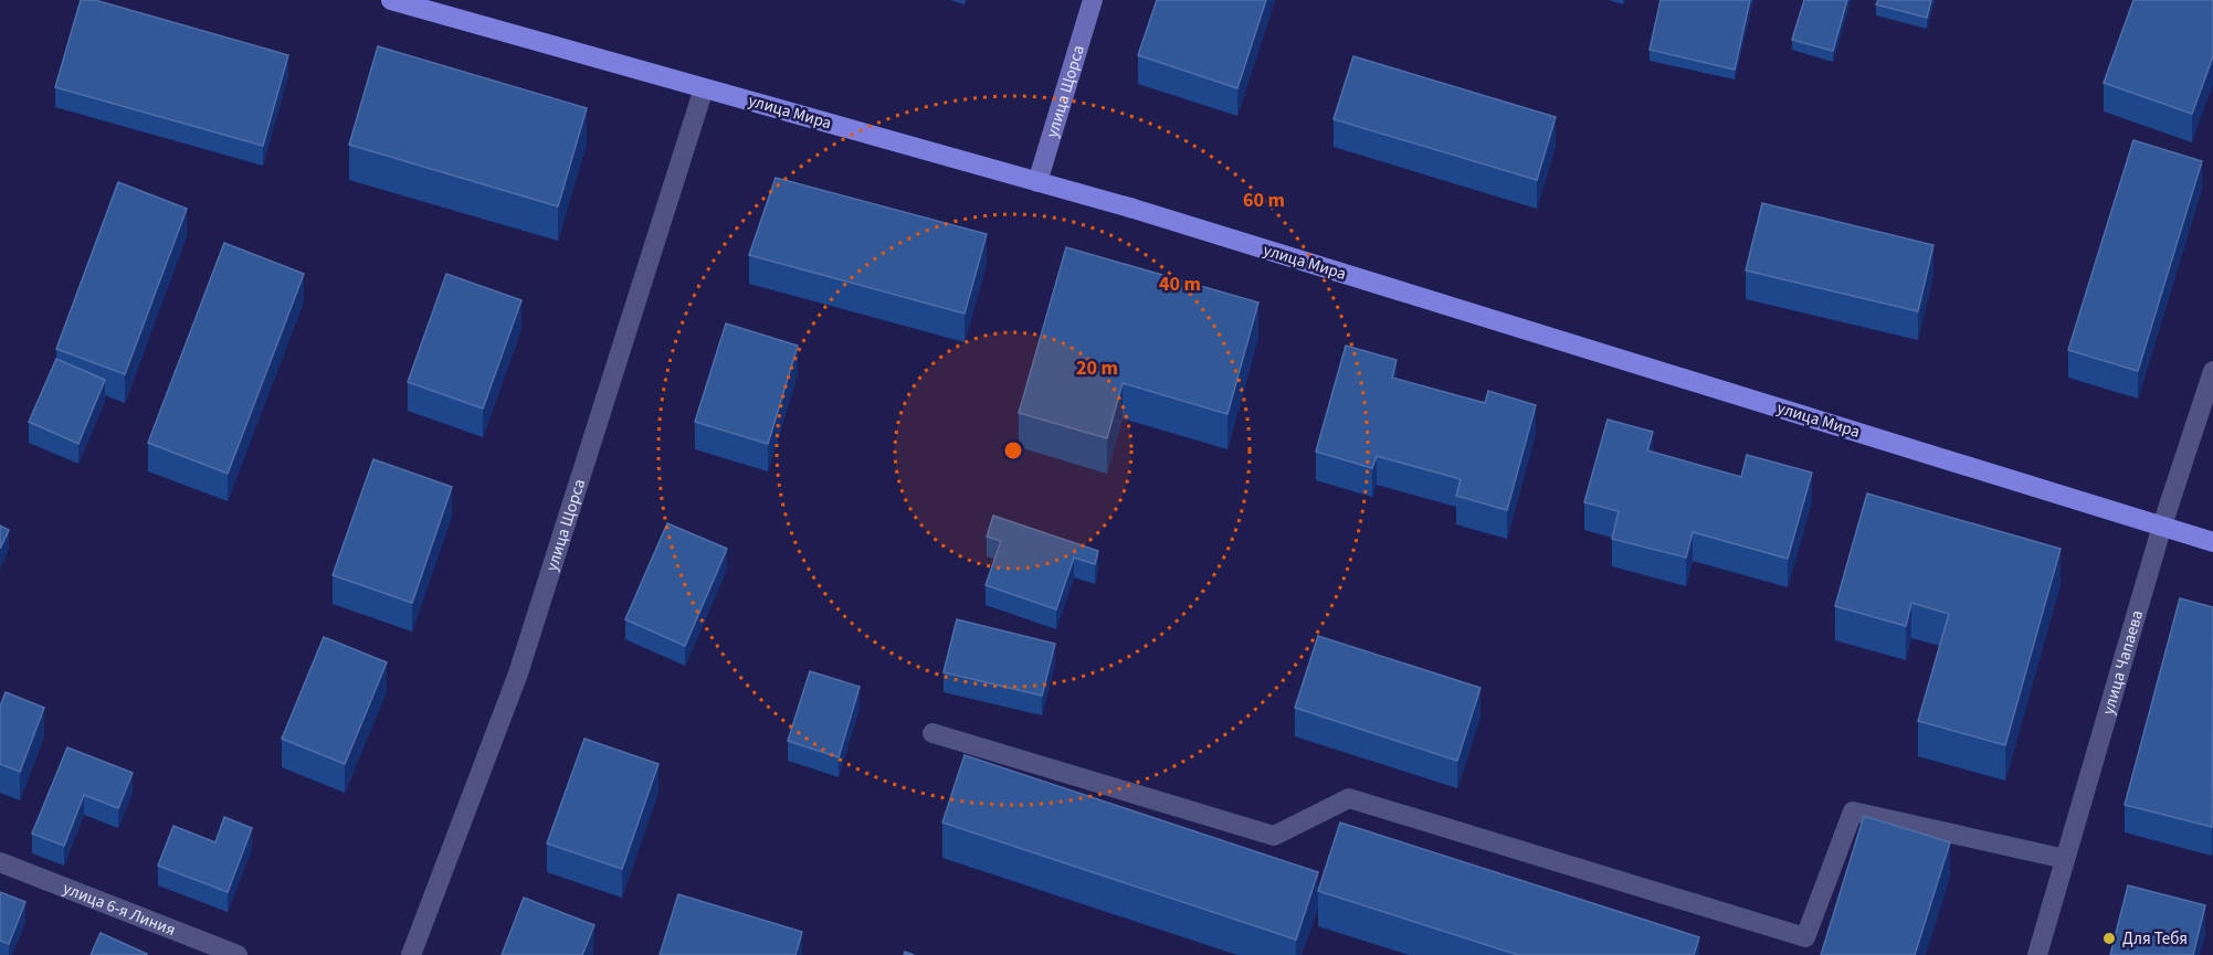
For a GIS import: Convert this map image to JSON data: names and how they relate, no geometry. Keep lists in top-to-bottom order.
{
  "streets": {
    "main road": ["улица Мира"],
    "street": ["улица Щорса", "улица Чапаева", "улица 6-я Линия"]
  },
  "crossings": [
    ["улица Щорса", "улица Мира"],
    ["улица Мира", "улица Чапаева"]
  ],
  "places": ["Для Тебя"],
  "rings": ["60 m", "40 m", "20 m"]
}
